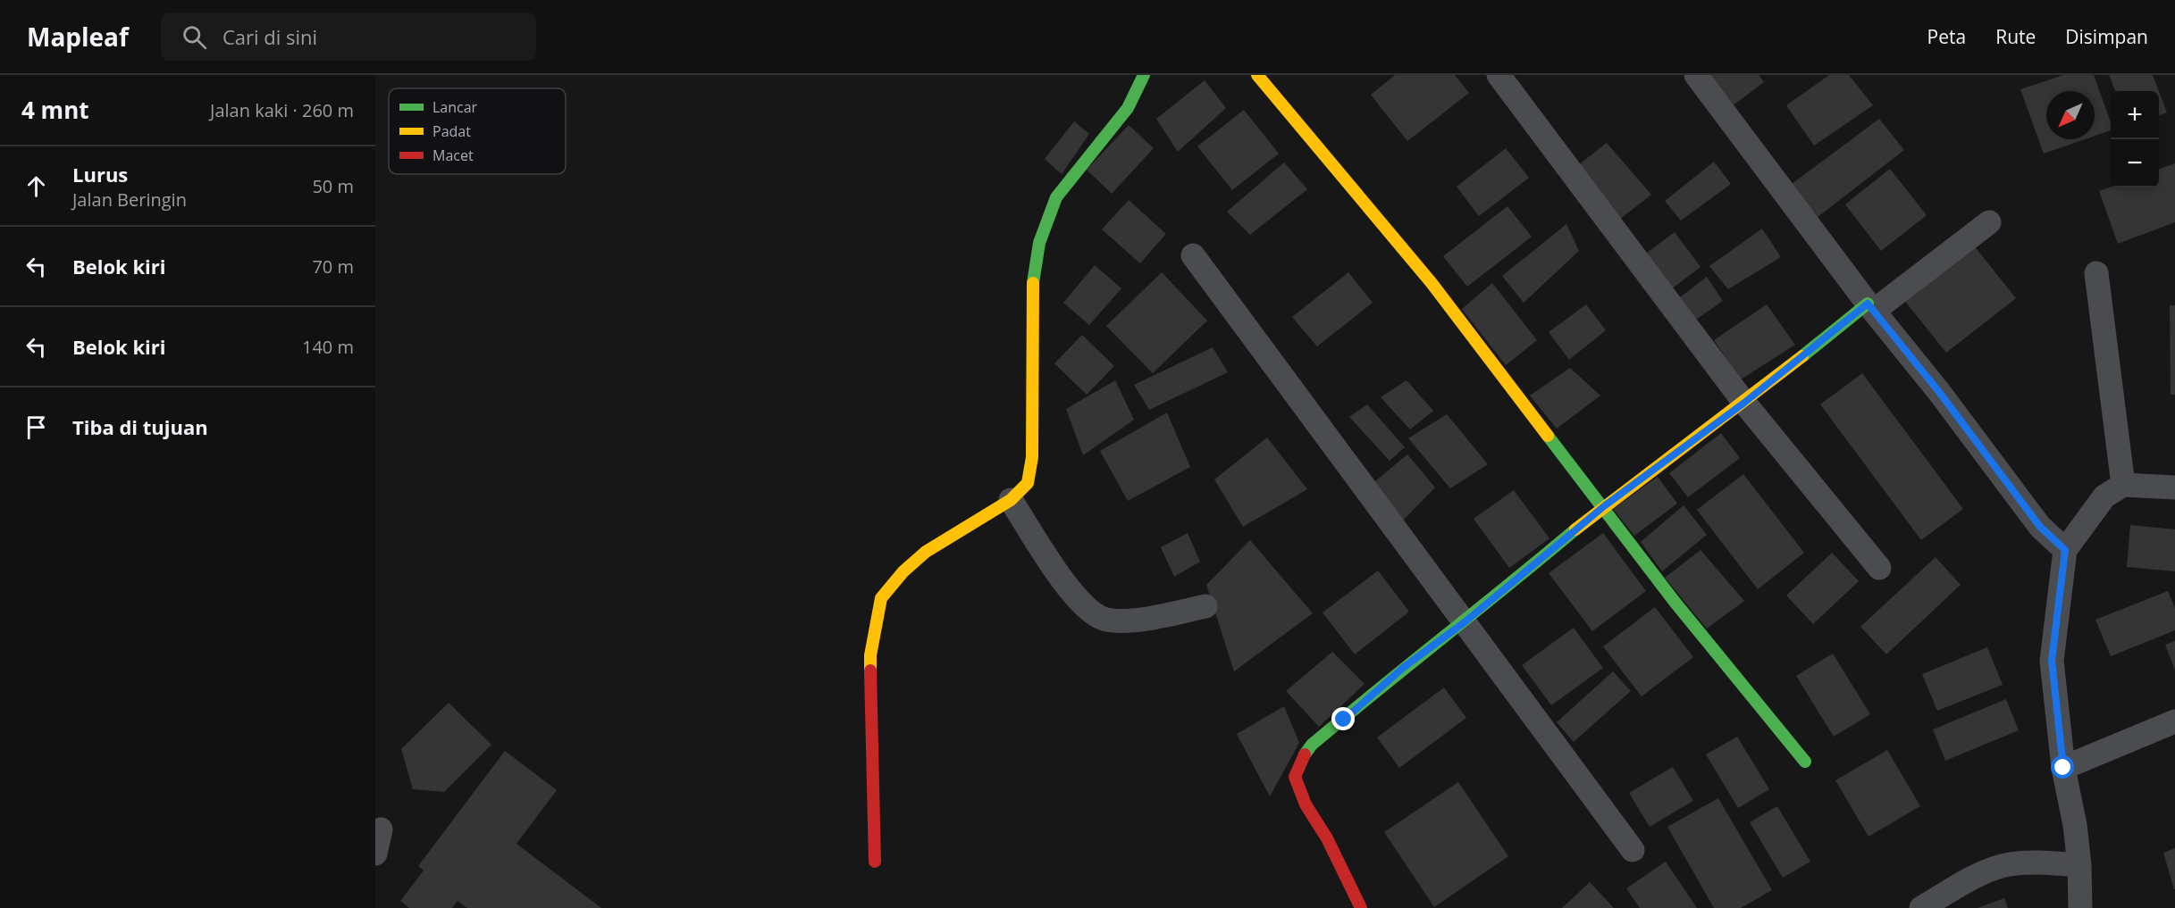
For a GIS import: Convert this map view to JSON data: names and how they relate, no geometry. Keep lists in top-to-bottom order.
{
  "legend": ["Lancar", "Padat", "Macet"],
  "north": "bottom left",
  "page": {
    "header": "Mapleaf",
    "search": "Cari di sini",
    "nav": ["Peta", "Rute", "Disimpan"],
    "heading": ["4 mnt", "Jalan kaki · 260 m"],
    "map_buttons": ["+", "−"],
    "list": [
      ["Lurus", "Jalan Beringin", "50 m"],
      ["Belok kiri", "70 m"],
      ["Belok kiri", "140 m"],
      "Tiba di tujuan"
    ]
  }
}
